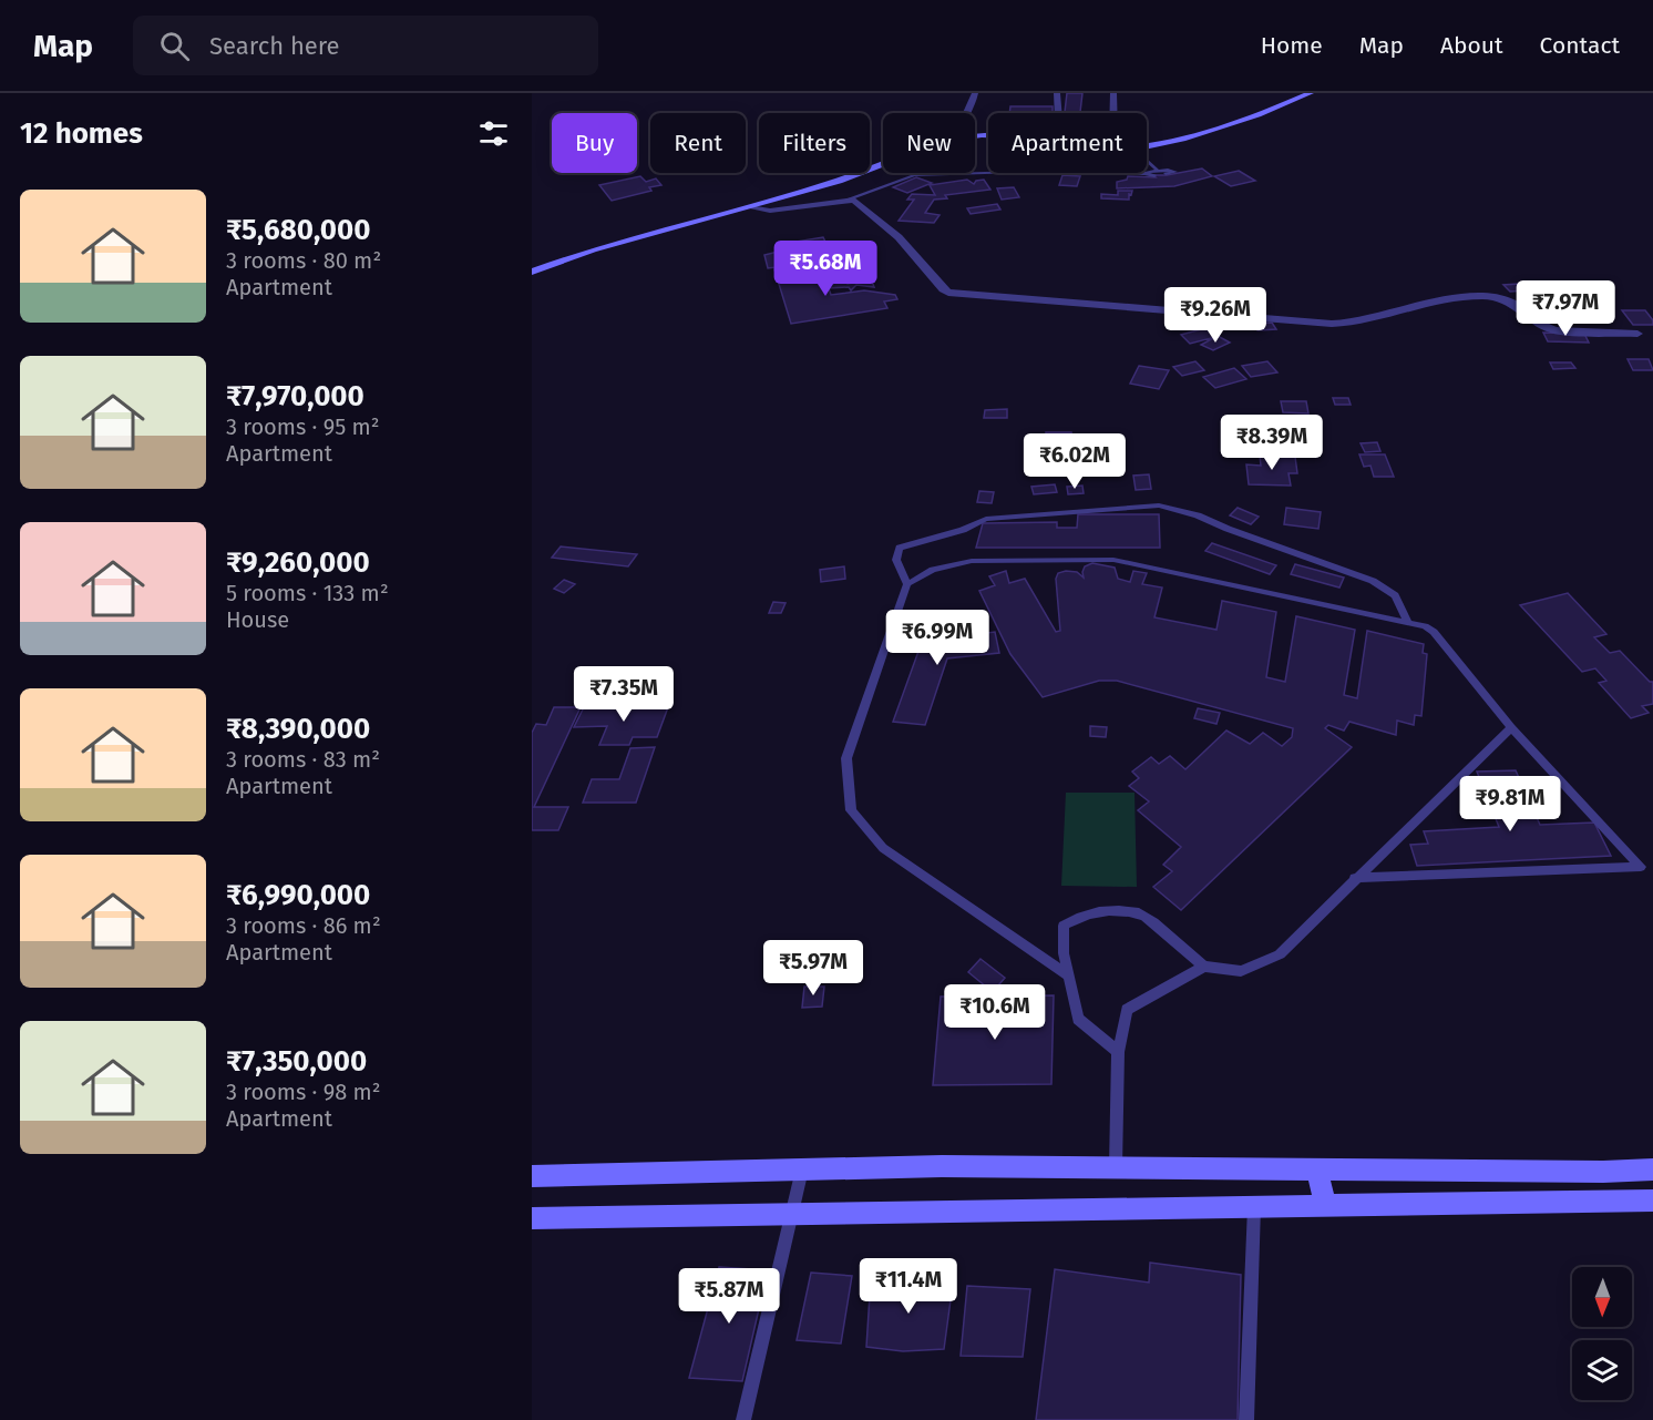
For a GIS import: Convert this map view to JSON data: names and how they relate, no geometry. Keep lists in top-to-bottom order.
{
  "north": "bottom",
  "page": {
    "header": "Map",
    "search": "Search here",
    "nav": [
      "Home",
      "Map",
      "About",
      "Contact"
    ],
    "heading": "12 homes",
    "chip": [
      "Buy",
      "Rent",
      "Filters",
      "New",
      "Apartment"
    ],
    "list": [
      {
        "name": "₹5,680,000",
        "note": "3 rooms · 80 m² · Apartment"
      },
      {
        "name": "₹7,970,000",
        "note": "3 rooms · 95 m² · Apartment"
      },
      {
        "name": "₹9,260,000",
        "note": "5 rooms · 133 m² · House"
      },
      {
        "name": "₹8,390,000",
        "note": "3 rooms · 83 m² · Apartment"
      },
      {
        "name": "₹6,990,000",
        "note": "3 rooms · 86 m² · Apartment"
      },
      {
        "name": "₹7,350,000",
        "note": "3 rooms · 98 m² · Apartment"
      }
    ],
    "price": [
      "₹5.68M",
      "₹7.97M",
      "₹9.26M",
      "₹8.39M",
      "₹6.02M",
      "₹6.99M",
      "₹7.35M",
      "₹9.81M",
      "₹5.97M",
      "₹10.6M",
      "₹11.4M",
      "₹5.87M"
    ]
  }
}
